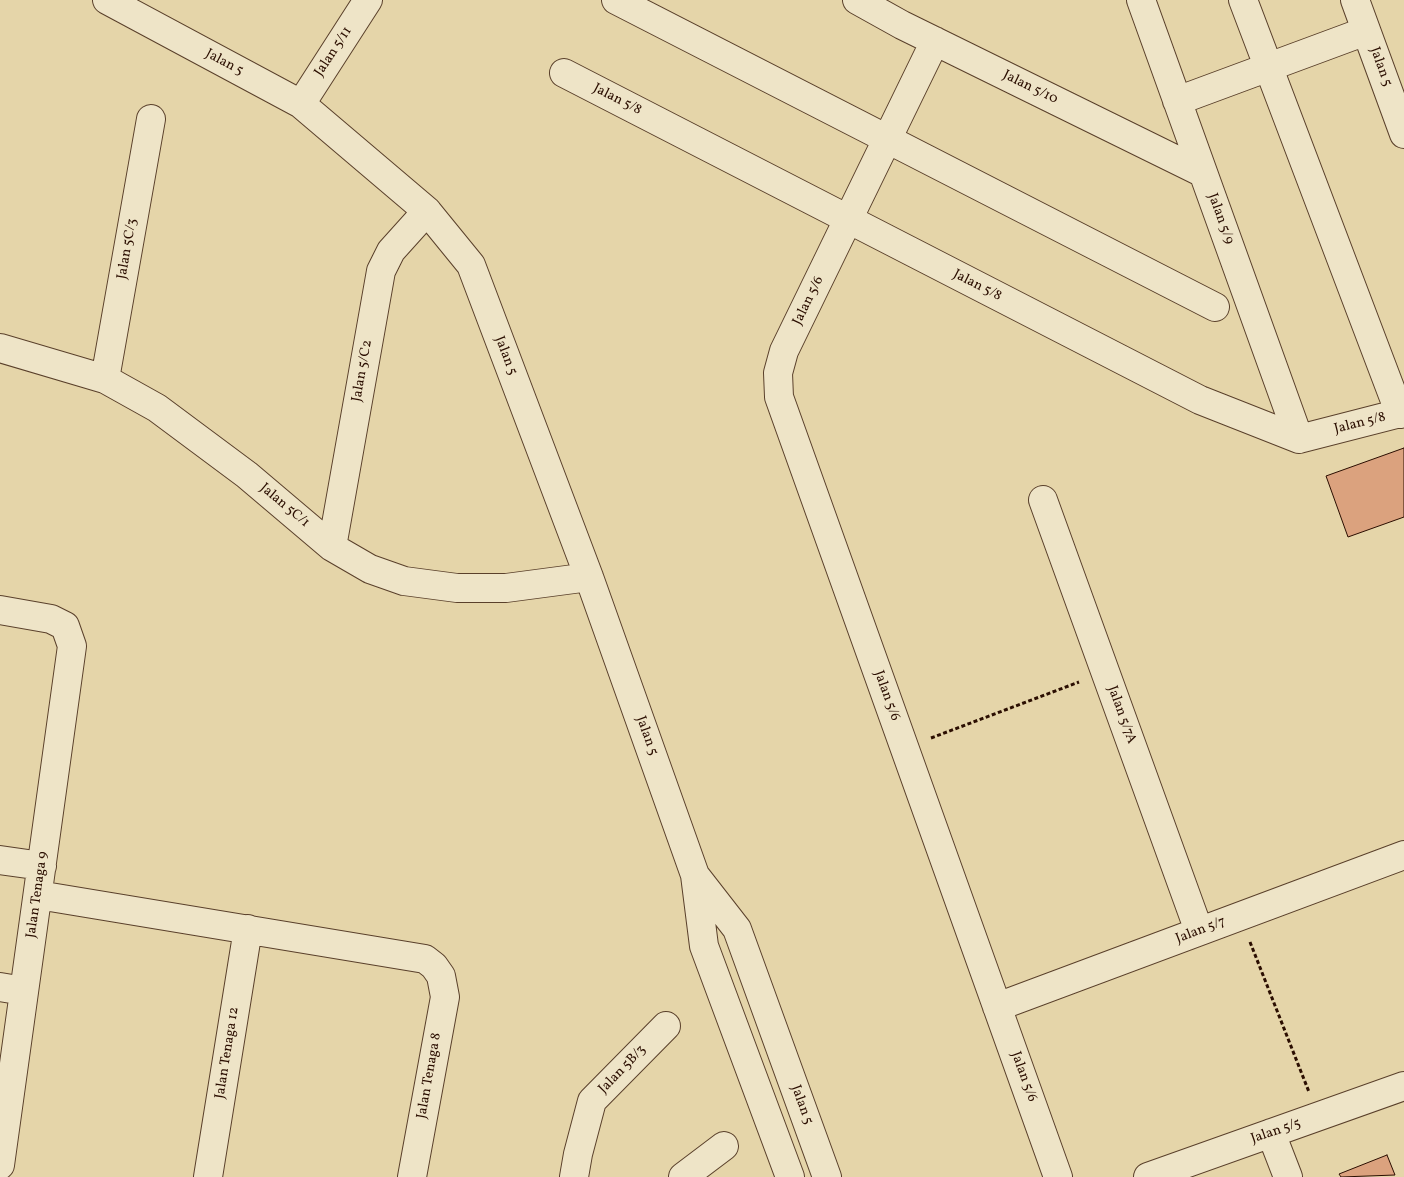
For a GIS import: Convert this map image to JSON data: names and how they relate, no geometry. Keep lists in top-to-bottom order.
{
  "streets": {
    "street": [
      "Jalan 5/11",
      "Jalan 5",
      "Jalan 5/10",
      "Jalan 5/8",
      "Jalan 5/9",
      "Jalan 5C/3",
      "Jalan 5/6",
      "Jalan 5/C2",
      "Jalan 5C/1",
      "Jalan 5/7A",
      "Jalan Tenaga 9",
      "Jalan 5/7",
      "Jalan Tenaga 12",
      "Jalan 5B/3",
      "Jalan Tenaga 8",
      "Jalan 5/5"
    ]
  },
  "crossings": [
    ["Jalan 5/11", "Jalan 5"],
    ["Jalan 5", "Jalan 5/C2"],
    ["Jalan 5", "Jalan 5C/1"],
    ["Jalan 5/10", "Jalan 5/9"],
    ["Jalan 5/10", "Jalan 5/6"],
    ["Jalan 5/8", "Jalan 5/9"],
    ["Jalan 5/8", "Jalan 5/6"],
    ["Jalan 5C/3", "Jalan 5C/1"],
    ["Jalan 5/6", "Jalan 5/7"],
    ["Jalan 5/C2", "Jalan 5C/1"],
    ["Jalan 5/7A", "Jalan 5/7"],
    ["Jalan Tenaga 12", "Jalan Tenaga 8"]
  ]
}
